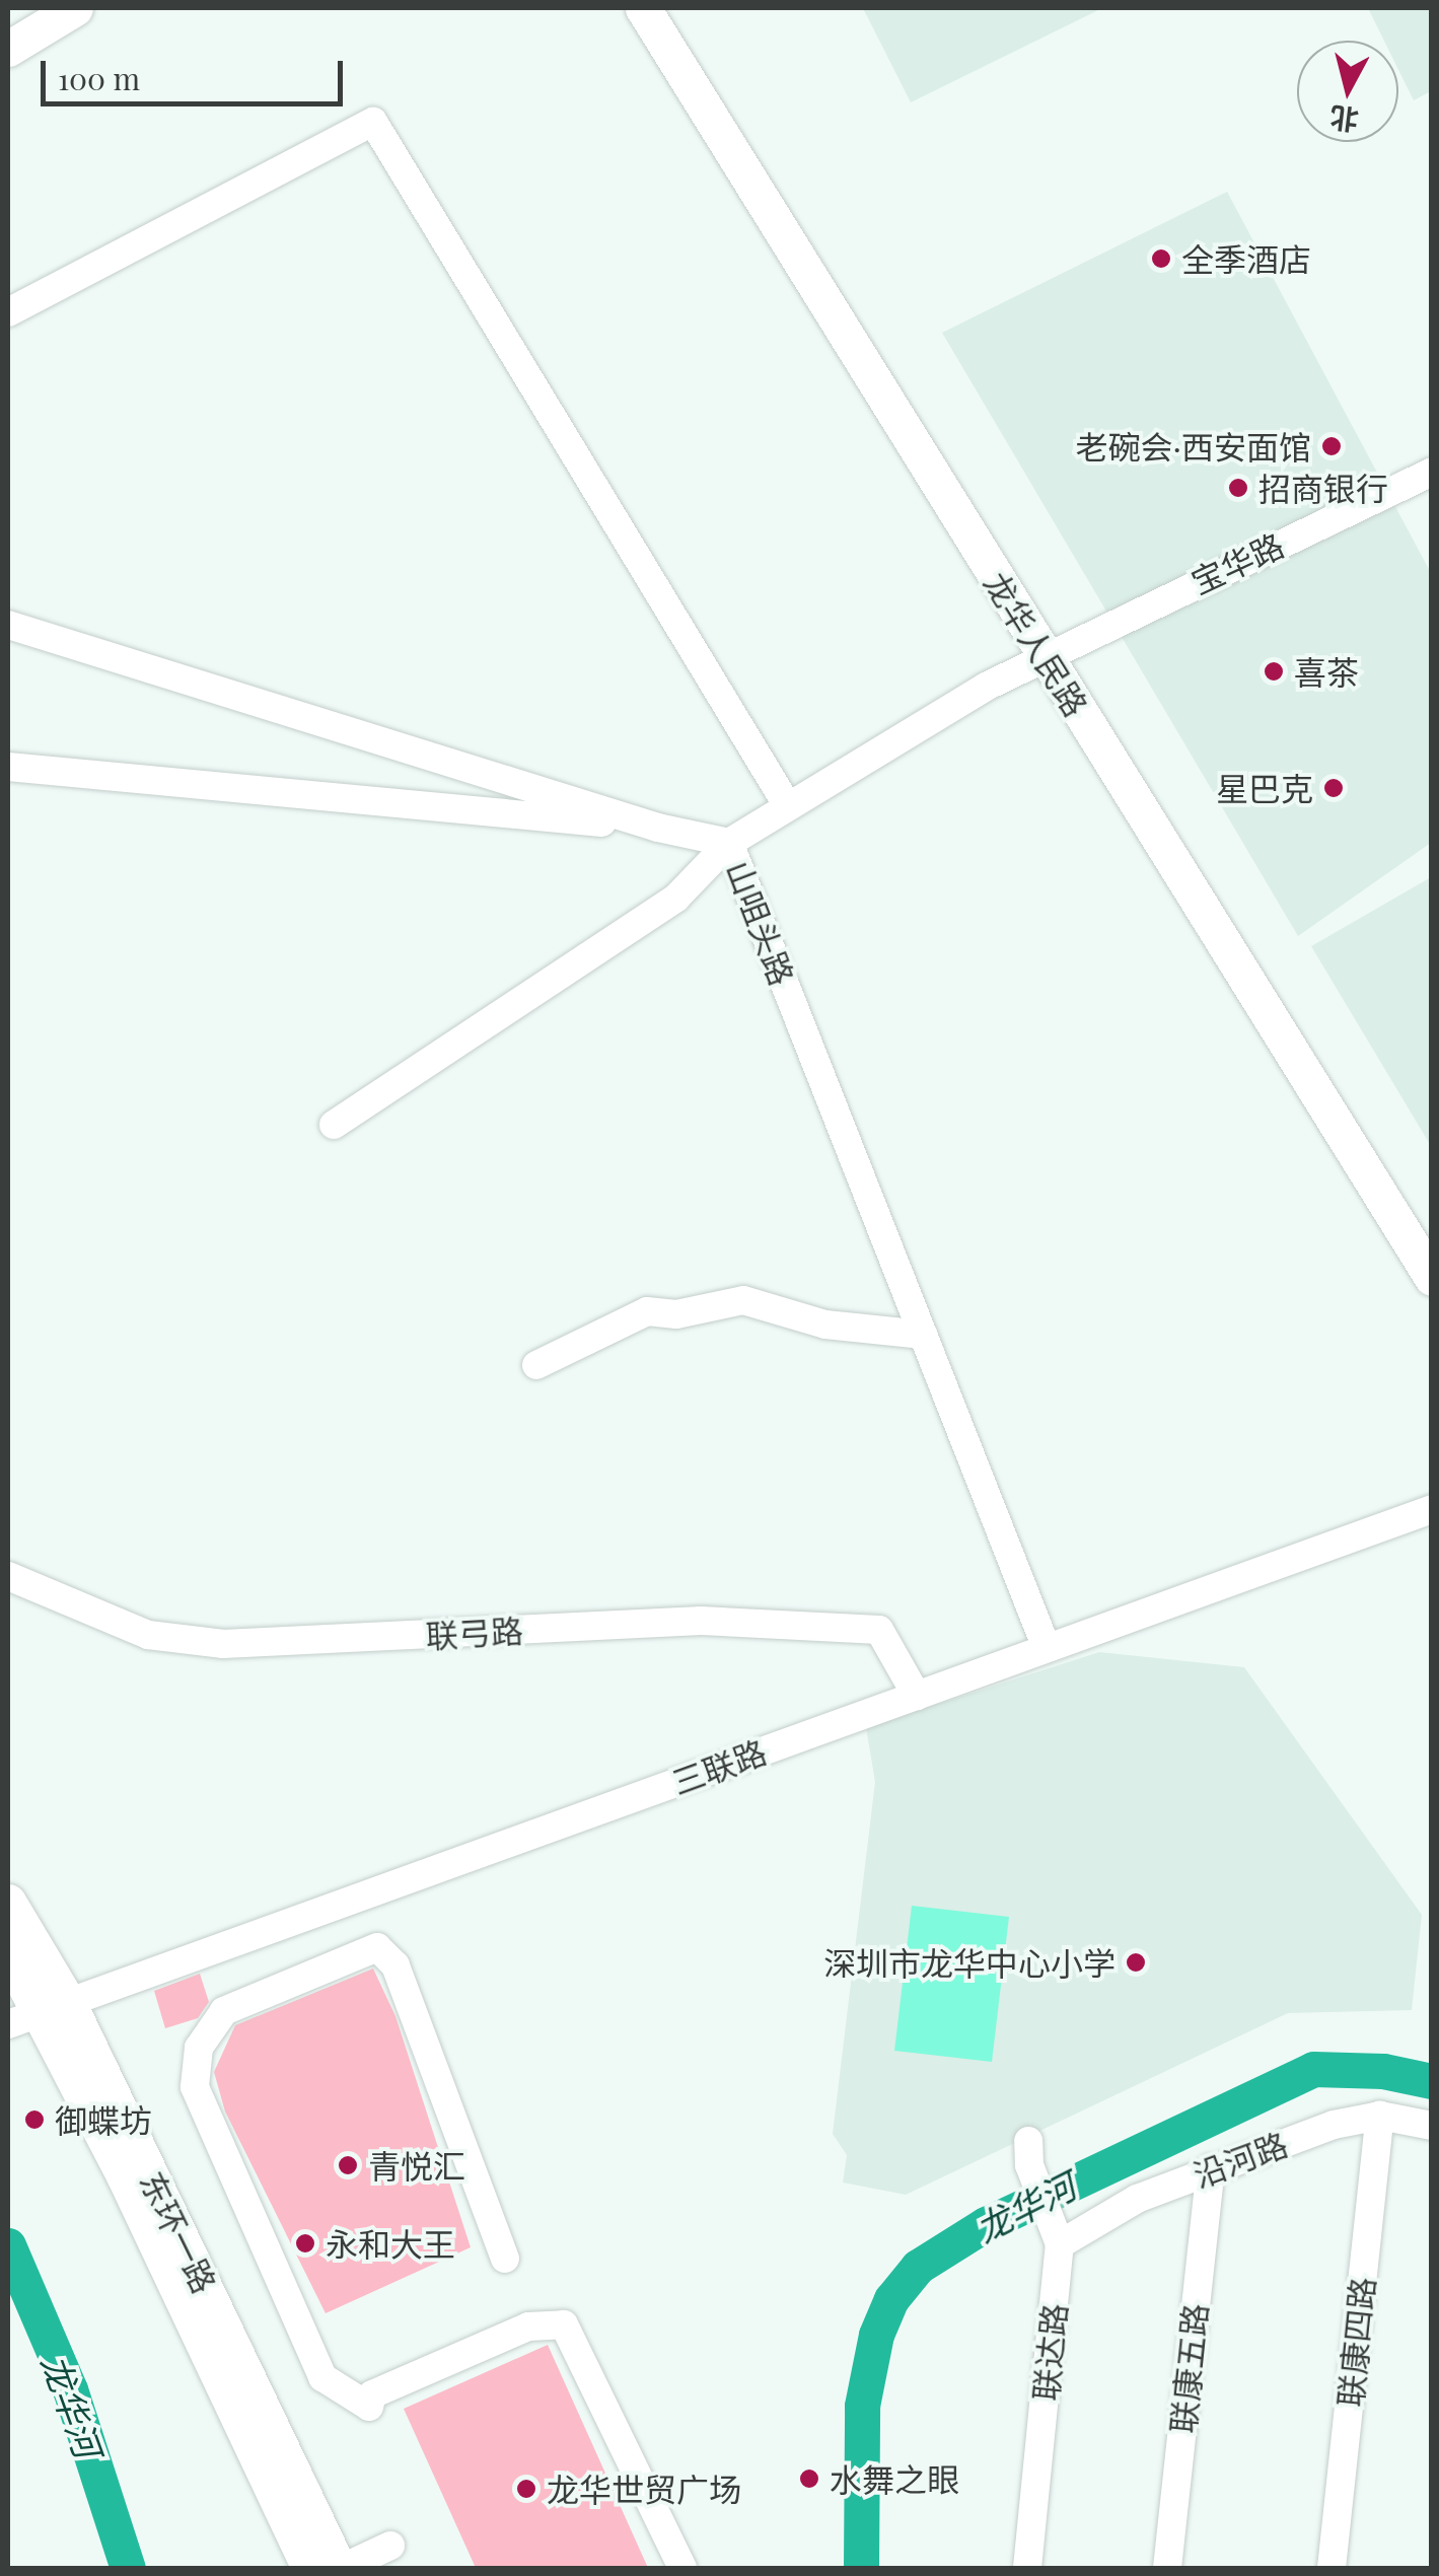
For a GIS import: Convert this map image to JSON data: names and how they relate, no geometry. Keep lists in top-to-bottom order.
{
  "streets": {
    "main road": ["龙华人民路", "东环一路"],
    "street": [
      "宝华路",
      "山咀头路",
      "联弓路",
      "三联路",
      "沿河路",
      "联康四路",
      "联达路",
      "联康五路"
    ]
  },
  "crossings": [
    ["宝华路", "龙华人民路"],
    ["宝华路", "山咀头路"],
    ["山咀头路", "三联路"],
    ["联弓路", "三联路"],
    ["三联路", "东环一路"],
    ["沿河路", "联康四路"],
    ["沿河路", "联达路"],
    ["沿河路", "联康五路"]
  ],
  "water": ["龙华河"],
  "places": [
    "全季酒店",
    "老碗会·西安面馆",
    "招商银行",
    "喜茶",
    "星巴克",
    "深圳市龙华中心小学",
    "御蝶坊",
    "青悦汇",
    "永和大王",
    "水舞之眼",
    "龙华世贸广场"
  ],
  "scale_bar": "100 m",
  "north": "bottom"
}
